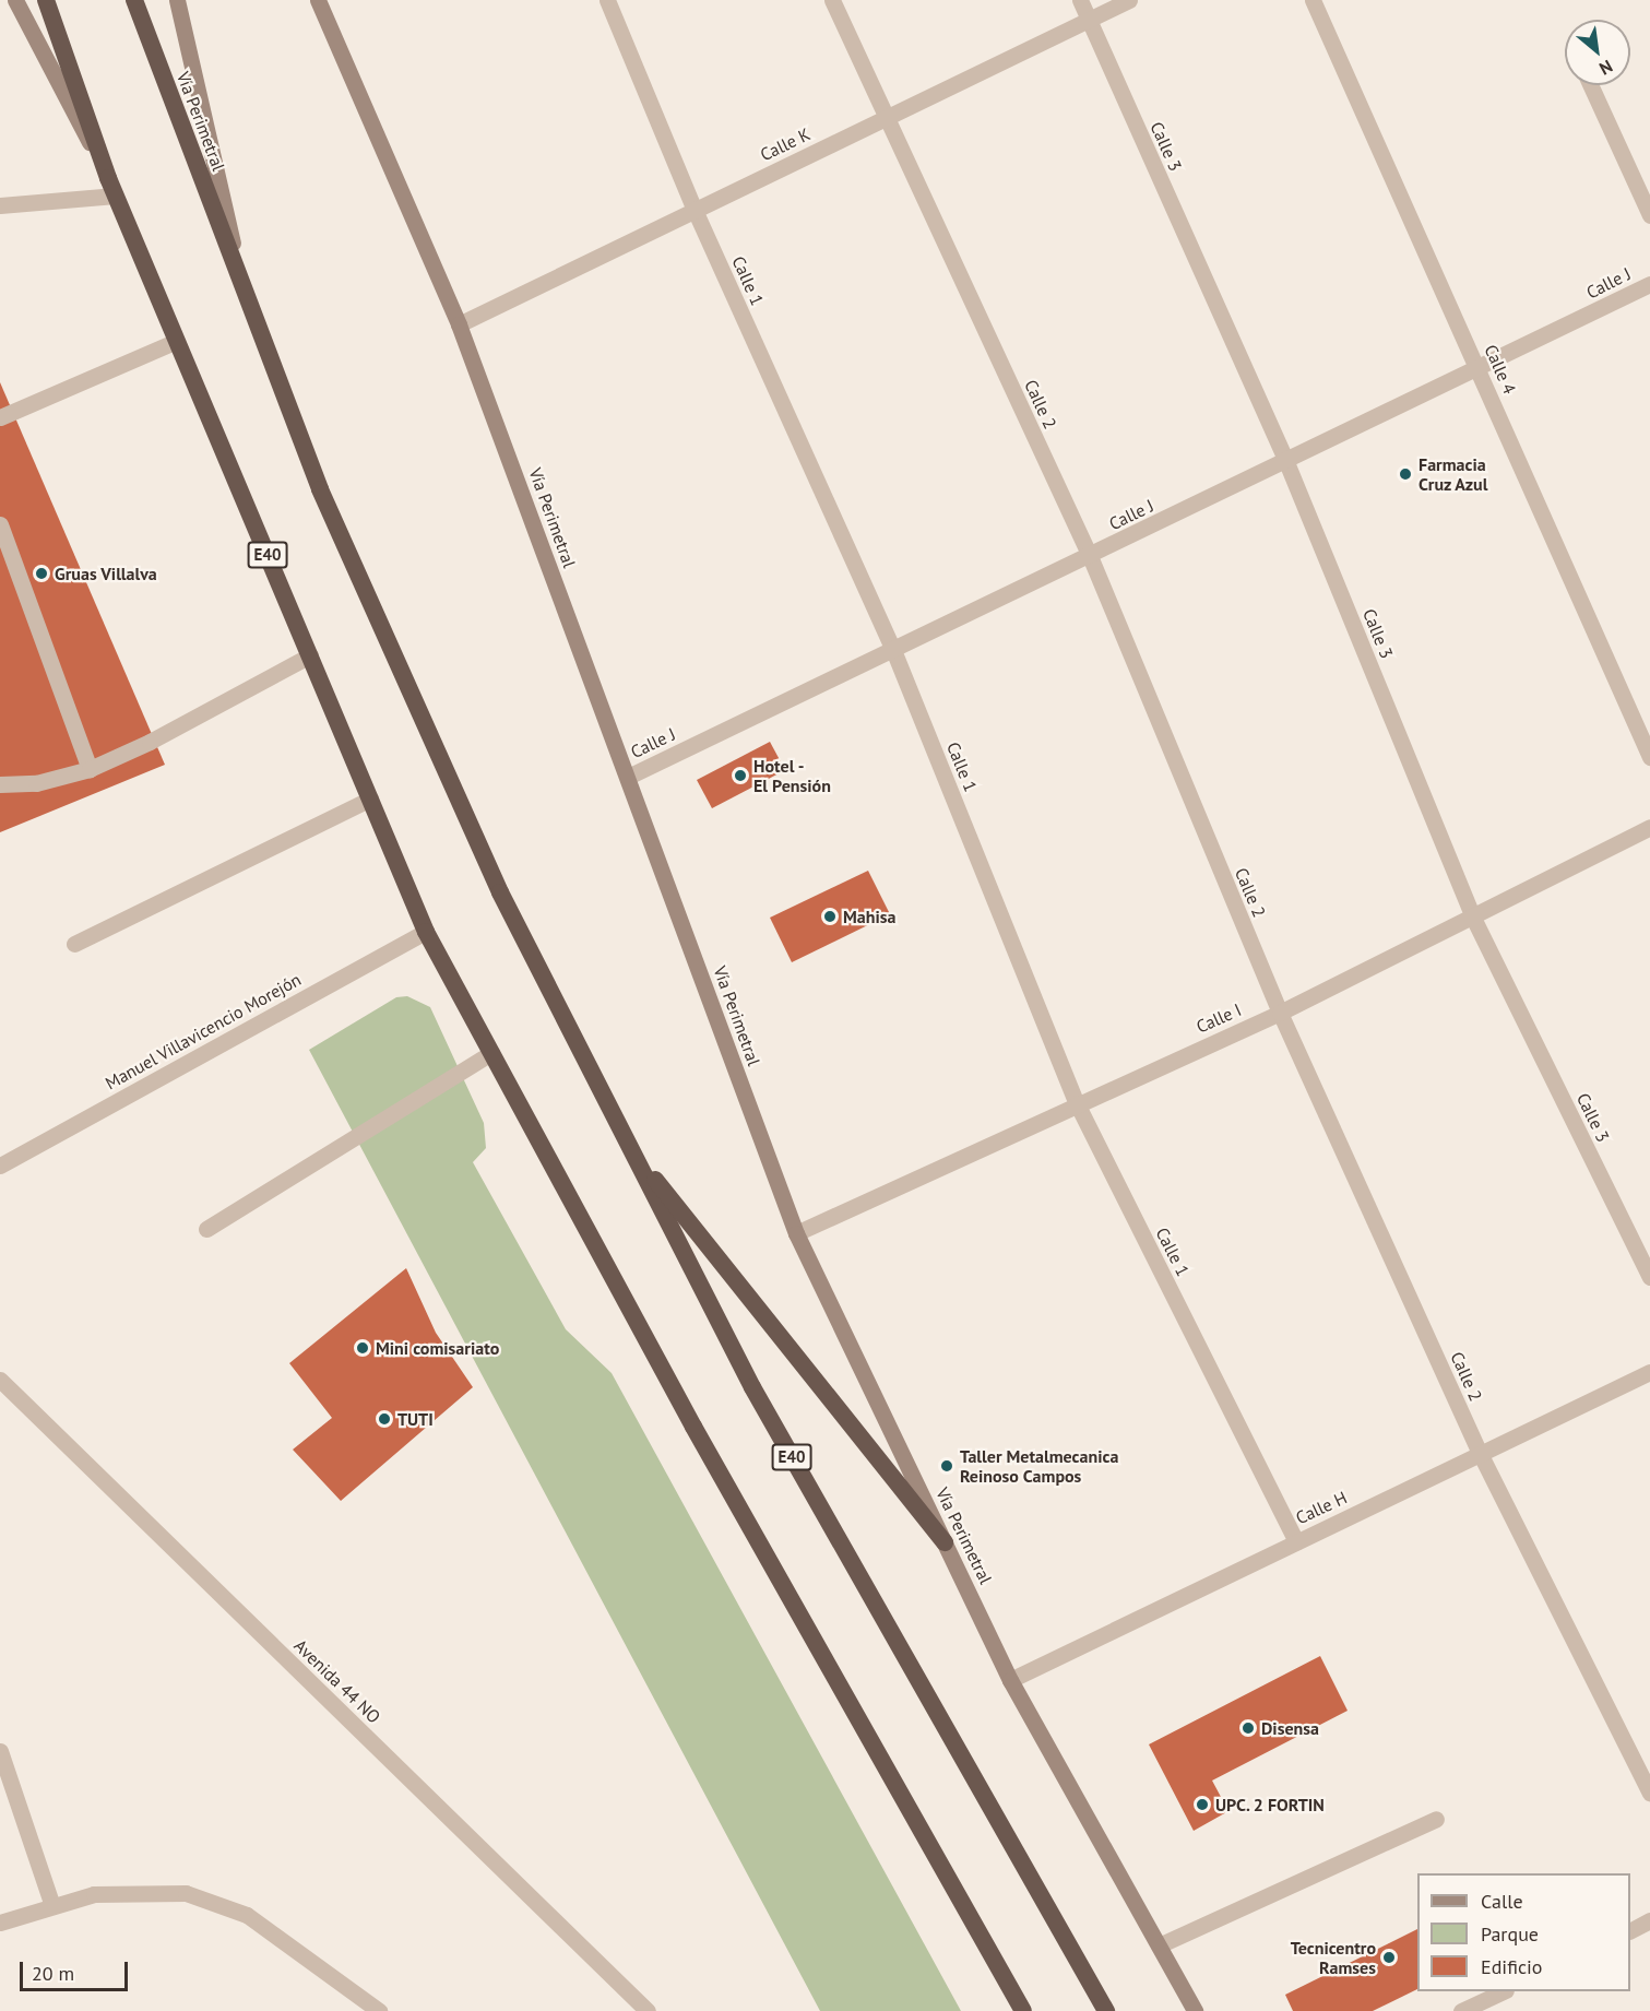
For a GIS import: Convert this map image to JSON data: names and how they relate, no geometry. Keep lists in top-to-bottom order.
{
  "streets": {
    "highway": ["Vía Perimetral", "E40"],
    "street": [
      "Calle K",
      "Calle 3",
      "Calle 1",
      "Calle J",
      "Calle 4",
      "Calle 2",
      "Calle I",
      "Manuel Villavicencio Morejón",
      "Calle H",
      "Avenida 44 NO"
    ]
  },
  "crossings": [
    ["Vía Perimetral", "Calle K"],
    ["Vía Perimetral", "Calle J"],
    ["Vía Perimetral", "Calle I"],
    ["Vía Perimetral", "Calle H"],
    ["Calle K", "Calle 3"],
    ["Calle K", "Calle 1"],
    ["Calle K", "Calle 2"],
    ["Calle 3", "Calle J"],
    ["Calle 3", "Calle I"],
    ["Calle 1", "Calle J"],
    ["Calle 1", "Calle I"],
    ["Calle 1", "Calle H"],
    ["Calle J", "Calle 4"],
    ["Calle J", "Calle 2"],
    ["Calle 2", "Calle I"],
    ["Calle 2", "Calle H"],
    ["E40", "Manuel Villavicencio Morejón"]
  ],
  "places": [
    "Farmacia Cruz Azul",
    "Gruas Villalva",
    "Hotel - El Pensión",
    "Mahisa",
    "Mini comisariato",
    "TUTI",
    "Taller Metalmecanica Reinoso Campos",
    "Disensa",
    "UPC. 2 FORTIN",
    "Tecnicentro Ramses"
  ],
  "legend": ["Calle", "Parque", "Edificio"],
  "scale_bar": "20 m",
  "north": "bottom right"
}
